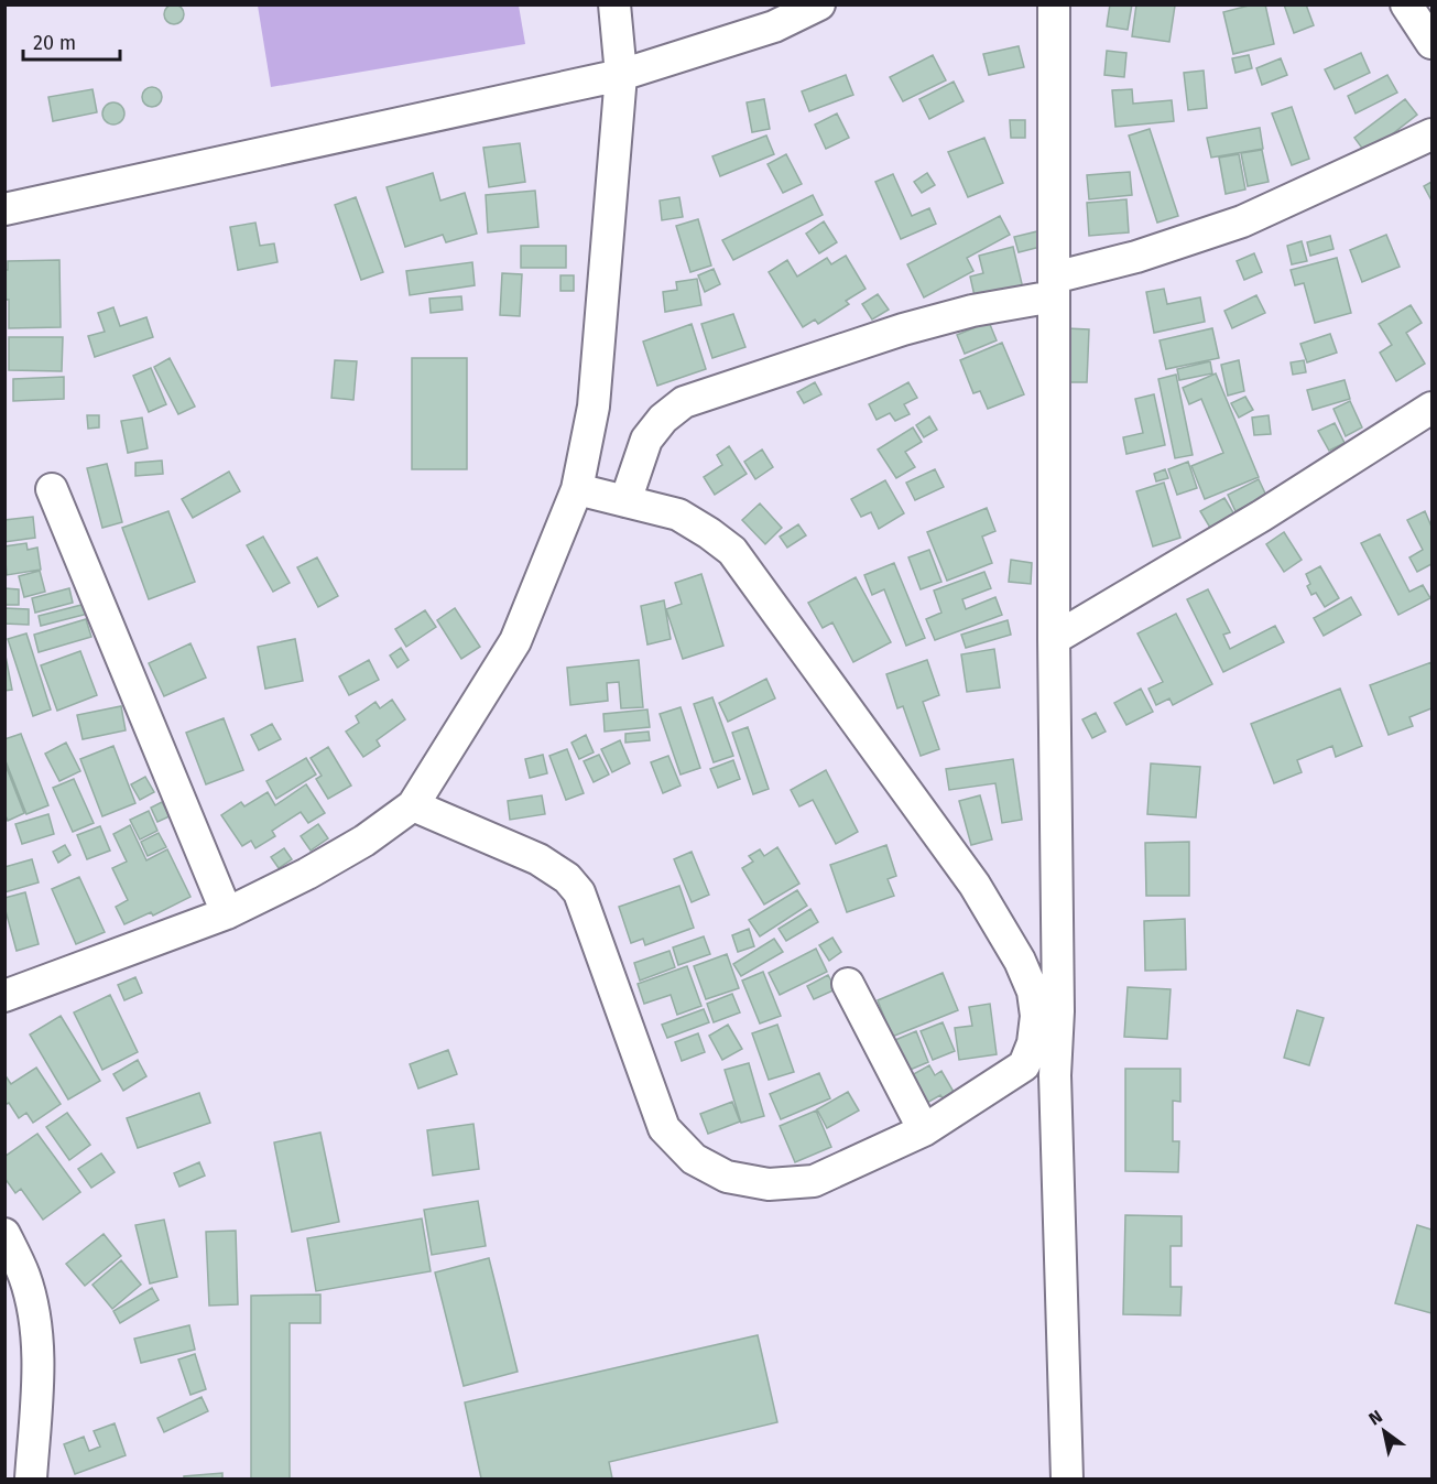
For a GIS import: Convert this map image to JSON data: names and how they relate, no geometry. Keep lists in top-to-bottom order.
{
  "scale_bar": "20 m",
  "north": "top left"
}
